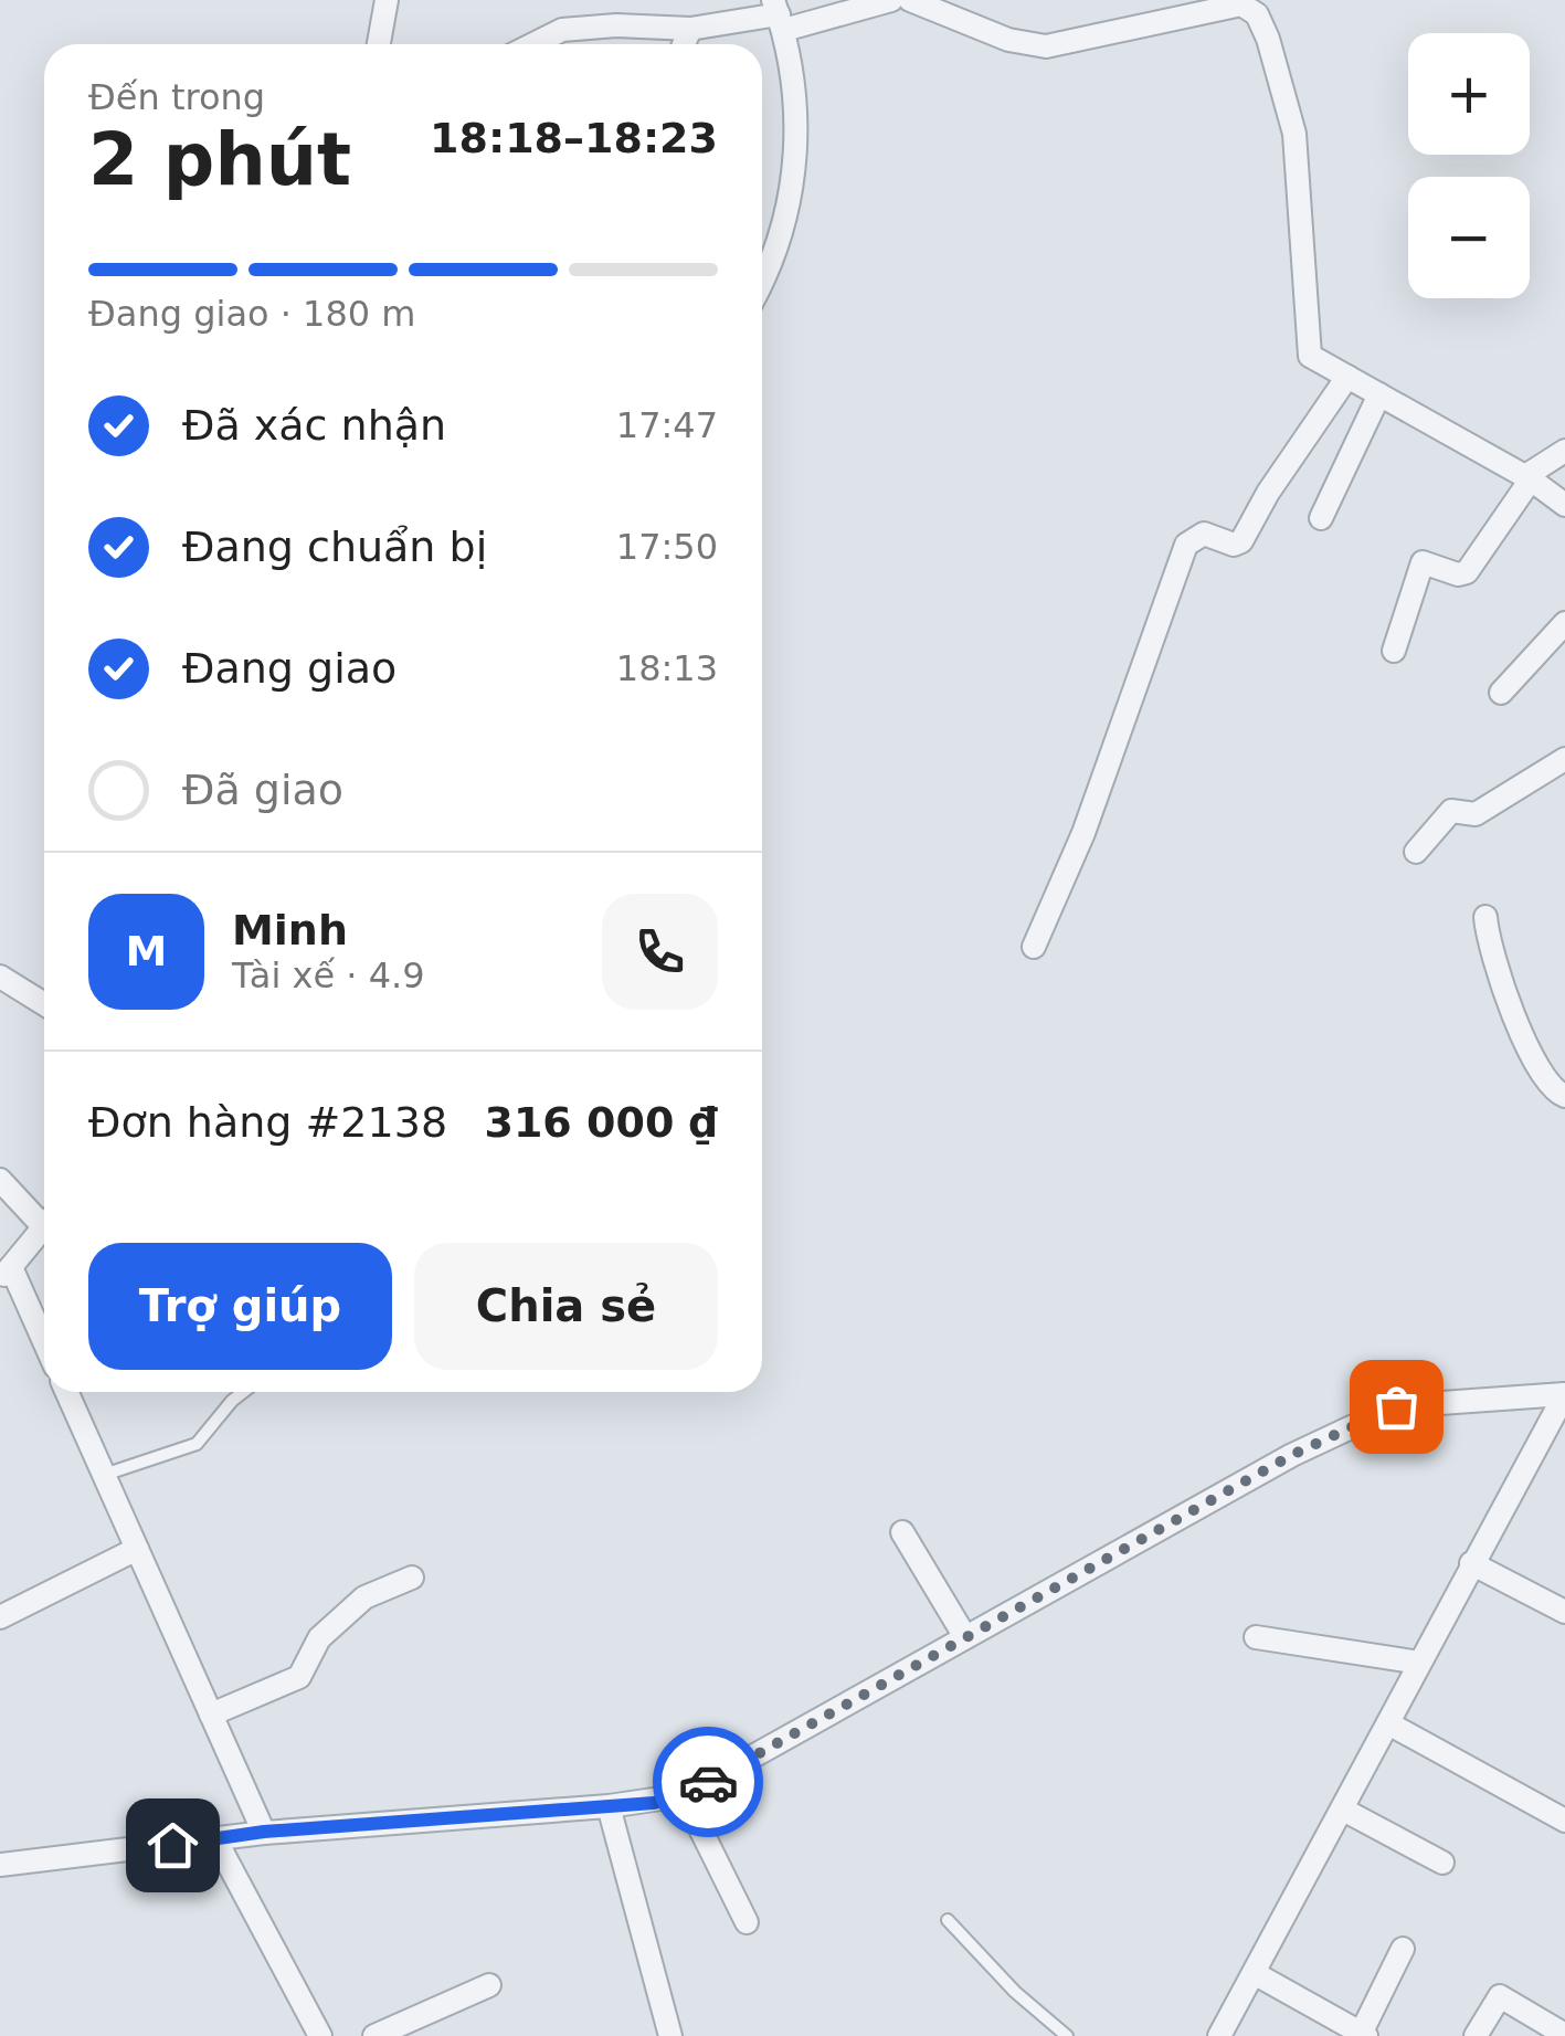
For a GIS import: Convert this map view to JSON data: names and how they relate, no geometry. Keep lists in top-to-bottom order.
{
  "page": {
    "map_buttons": ["+", "−"],
    "heading": ["2 phút", "Đến trong", "18:18–18:23"],
    "panel": [
      "Minh",
      "Tài xế · 4.9",
      "Đơn hàng #2138",
      "316 000 ₫"
    ],
    "bar": "Đang giao · 180 m",
    "list": [
      ["Đã xác nhận", "17:47"],
      ["Đang chuẩn bị", "17:50"],
      ["Đang giao", "18:13"],
      "Đã giao"
    ],
    "round": "M",
    "buttons": ["Trợ giúp", "Chia sẻ"]
  }
}
